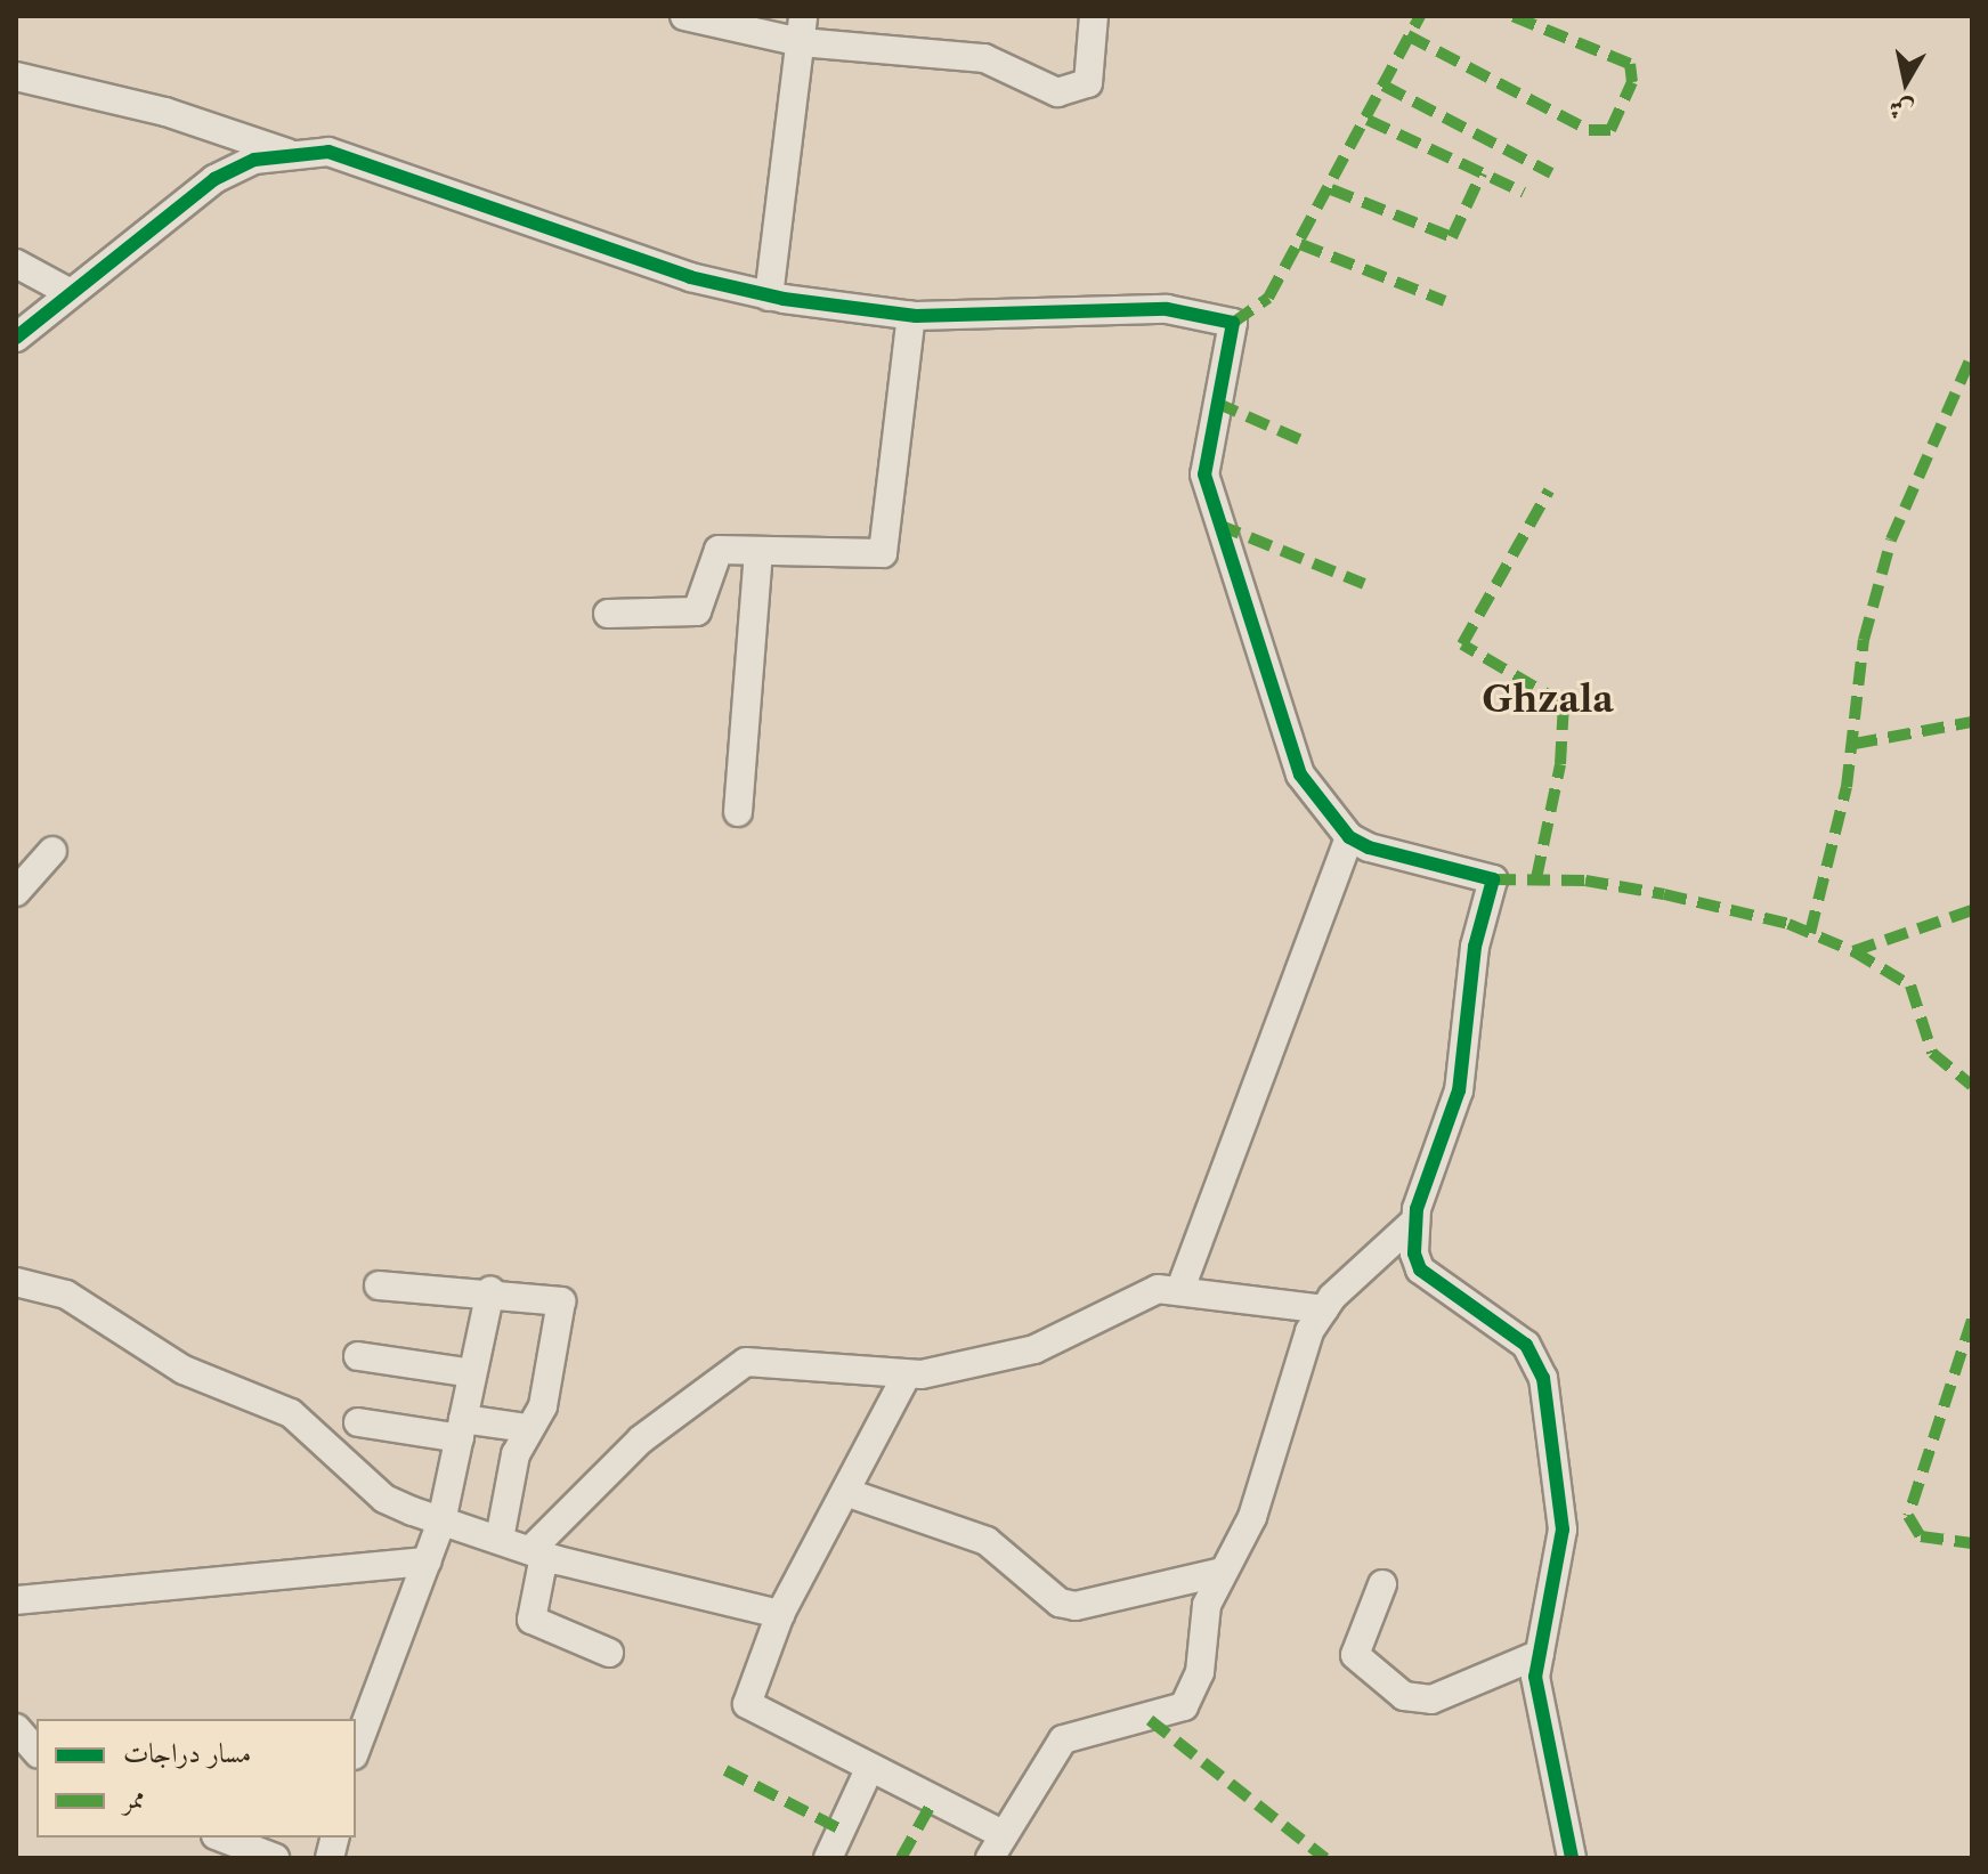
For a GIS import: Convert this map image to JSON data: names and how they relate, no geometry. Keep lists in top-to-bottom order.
{
  "districts": ["Ghzala"],
  "legend": ["مسار دراجات", "ممر"],
  "north": "bottom"
}
